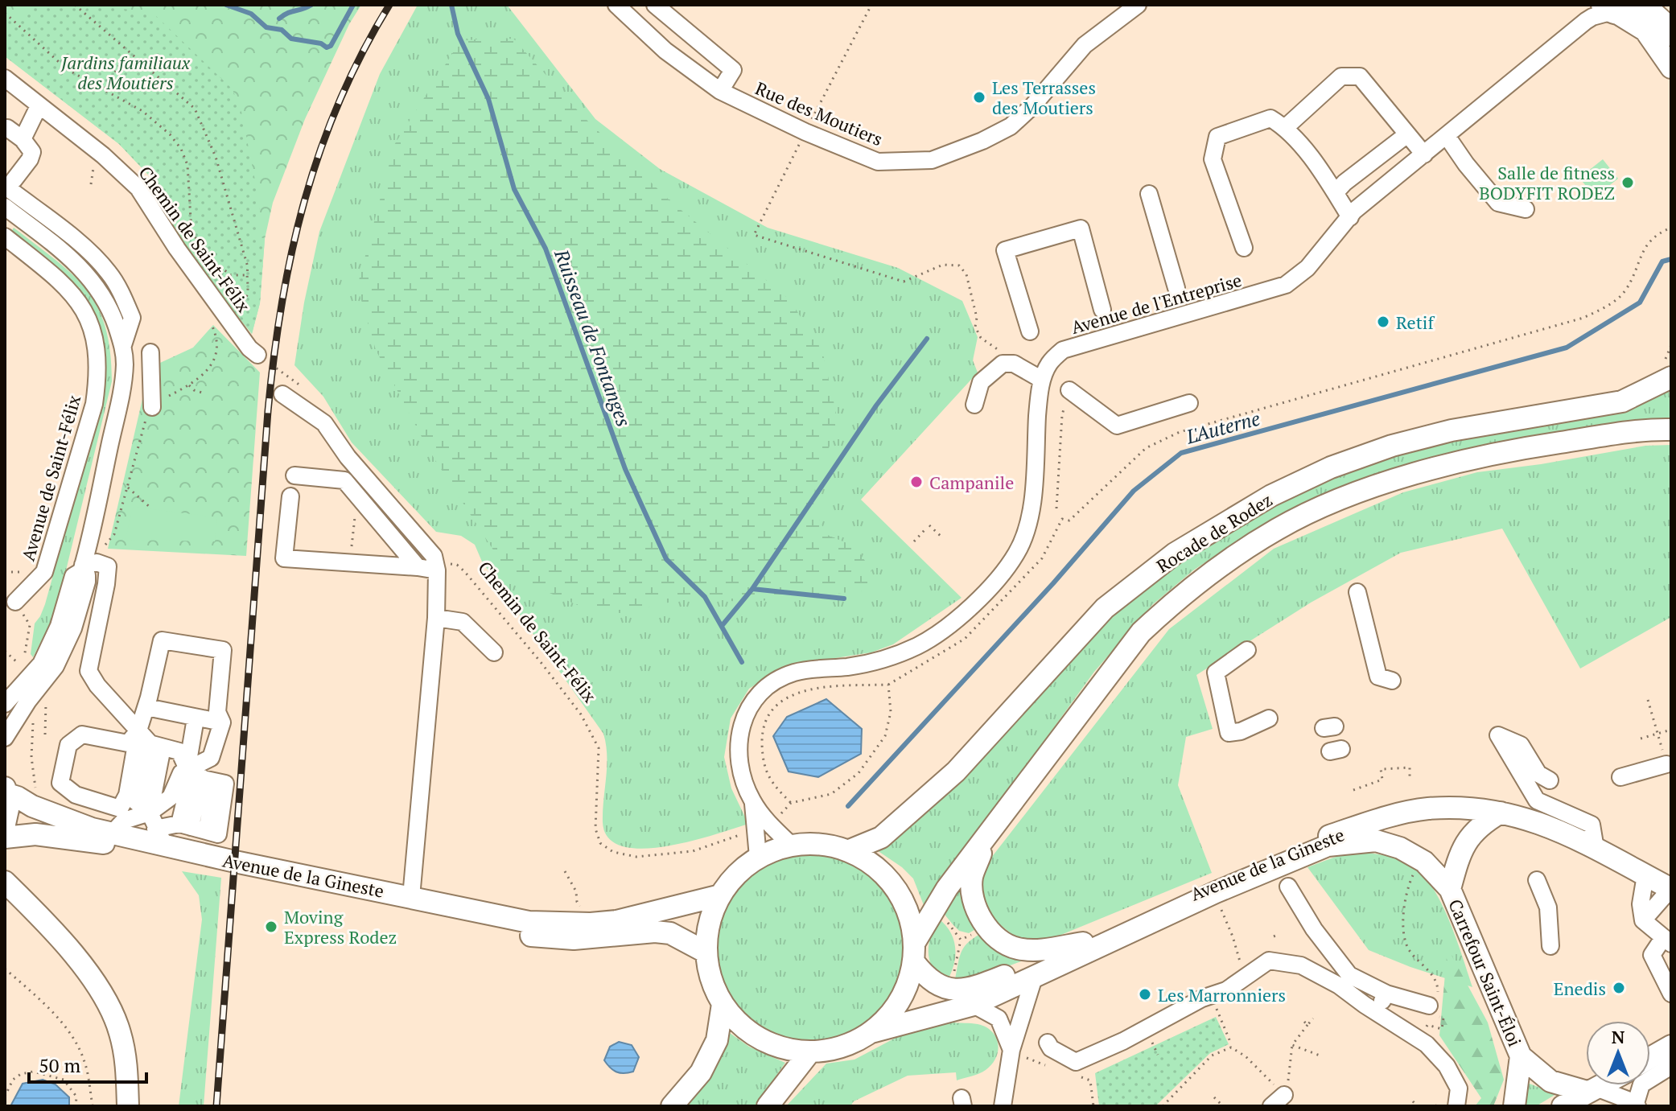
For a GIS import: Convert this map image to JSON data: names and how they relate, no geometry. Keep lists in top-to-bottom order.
{
  "streets": {
    "main road": ["Rocade de Rodez", "Avenue de la Gineste", "Carrefour Saint-Éloi"],
    "street": [
      "Rue des Moutiers",
      "Chemin de Saint-Félix",
      "Avenue de l'Entreprise",
      "Avenue de Saint-Félix"
    ]
  },
  "crossings": [
    ["Chemin de Saint-Félix", "Avenue de l'Entreprise"],
    ["Avenue de l'Entreprise", "Rocade de Rodez"],
    ["Avenue de l'Entreprise", "Avenue de la Gineste"],
    ["Rocade de Rodez", "Avenue de la Gineste"],
    ["Avenue de la Gineste", "Carrefour Saint-Éloi"]
  ],
  "water": ["Ruisseau de Fontanges", "L'Auterne"],
  "parks": ["Jardins familiaux des Moutiers"],
  "places": [
    "Les Terrasses des Moutiers",
    "Salle de fitness BODYFIT RODEZ",
    "Retif",
    "Campanile",
    "Moving Express Rodez",
    "Enedis",
    "Les Marronniers"
  ],
  "scale_bar": "50 m",
  "north": "top"
}
